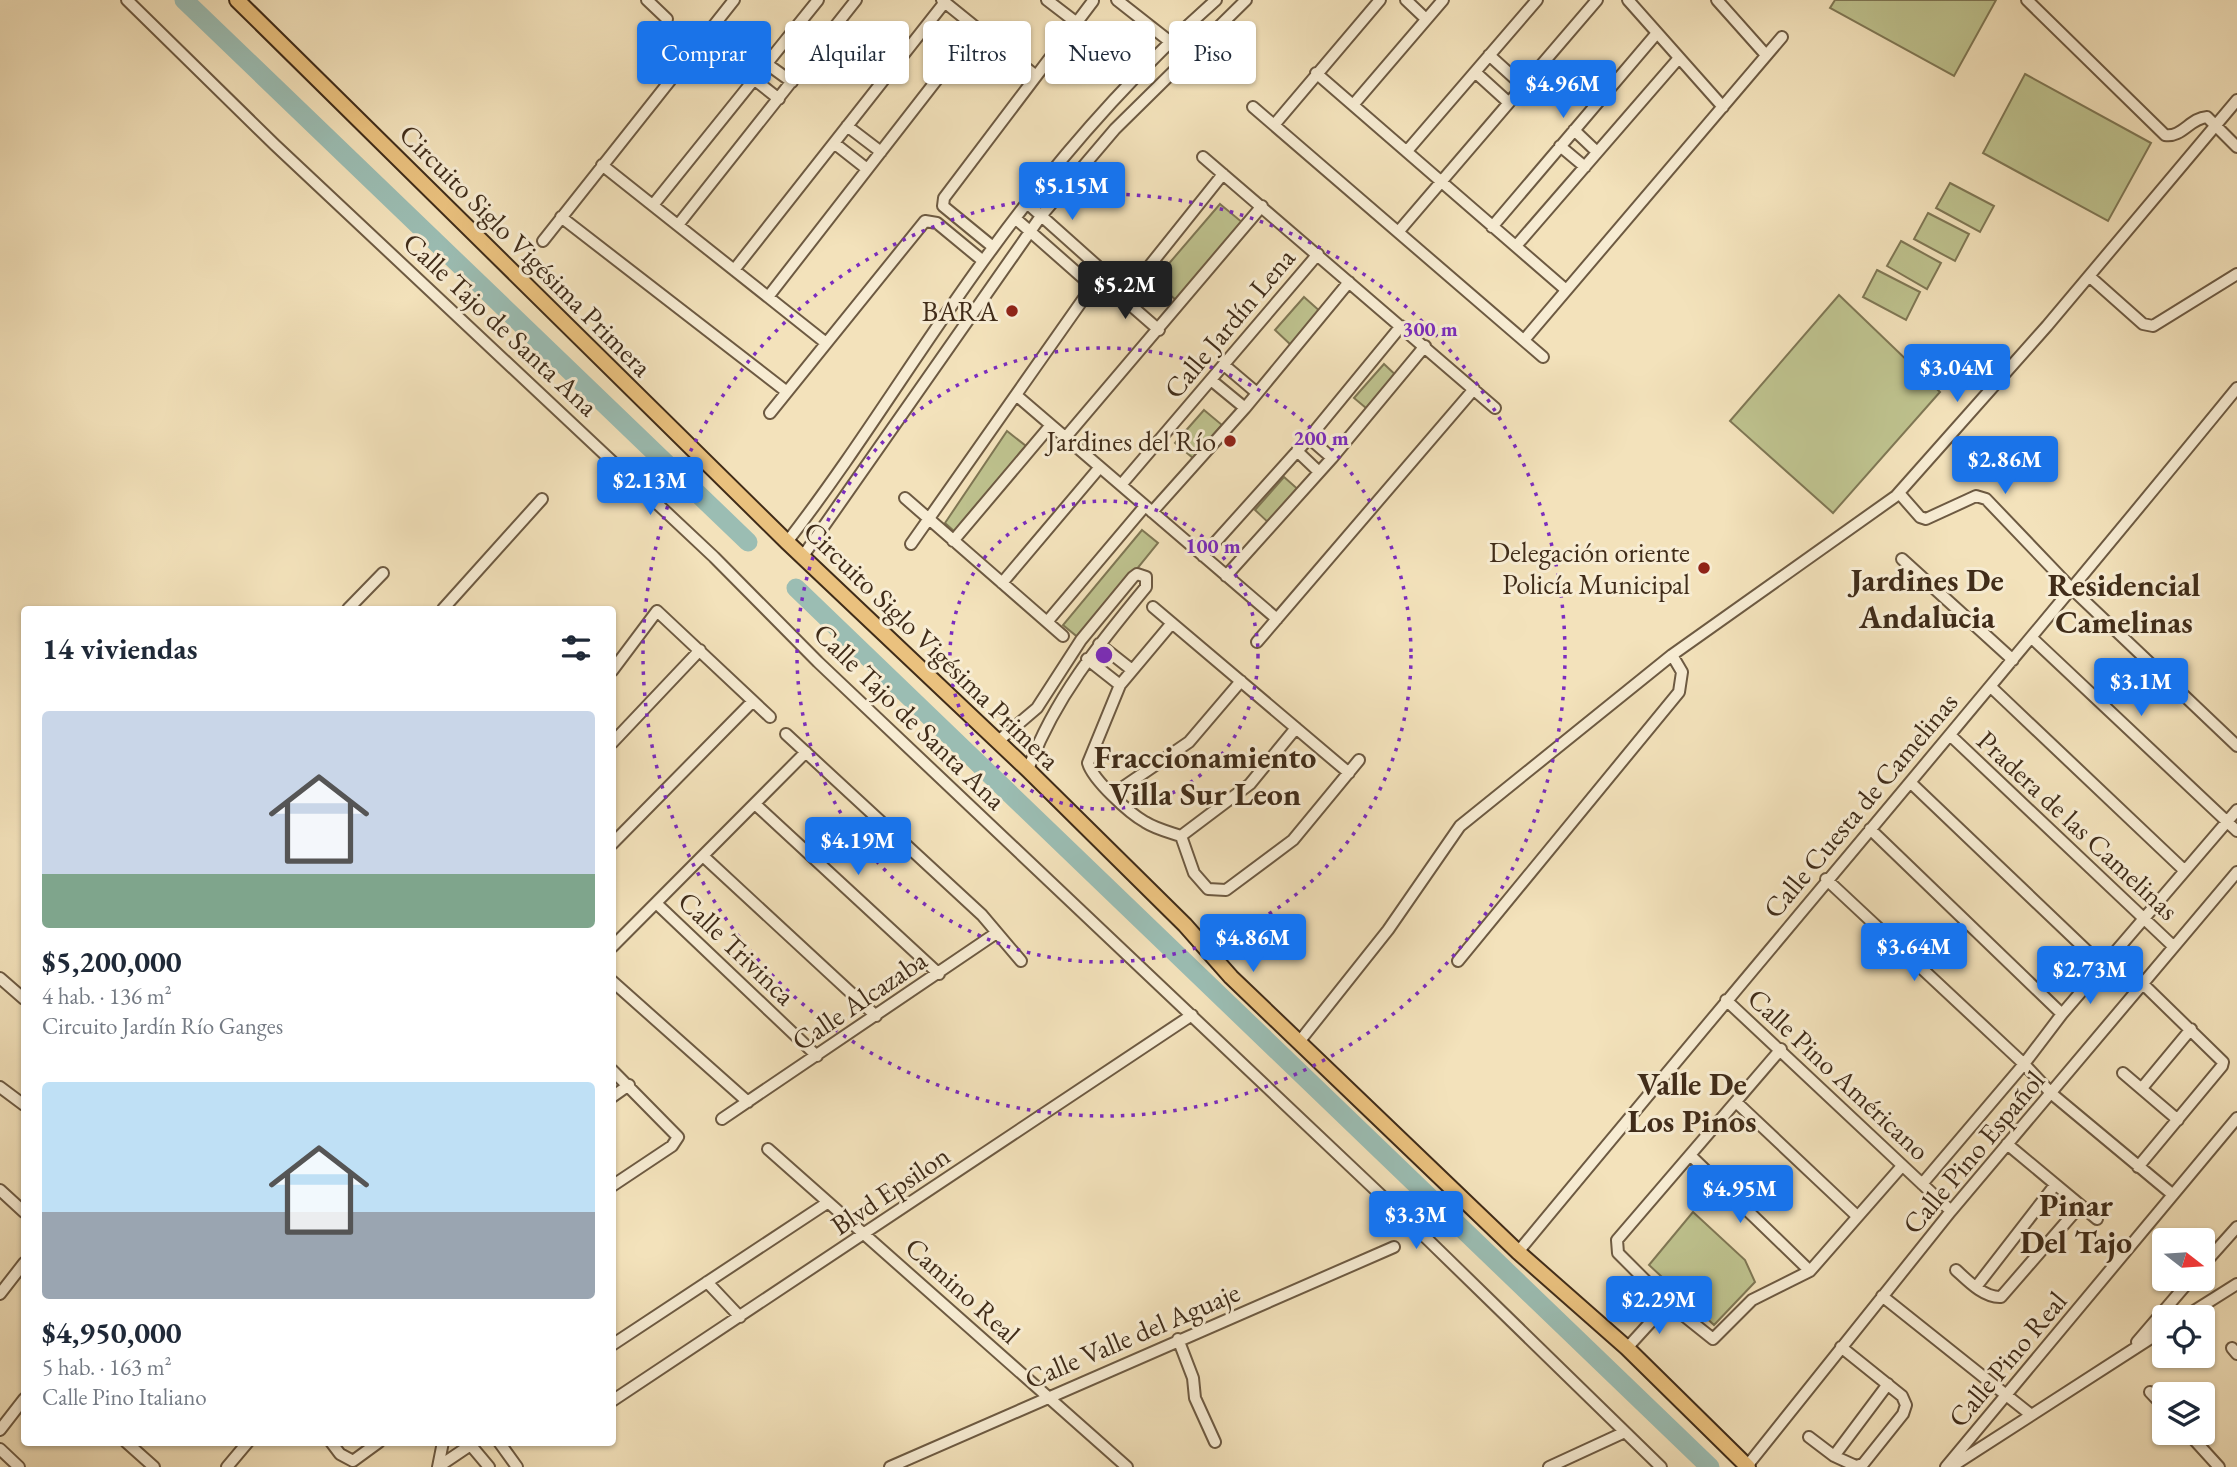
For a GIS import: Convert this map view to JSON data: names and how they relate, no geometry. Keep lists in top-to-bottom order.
{
  "streets": {
    "main road": ["Circuito Siglo Vigésima Primera"],
    "street": [
      "Calle Jardín Lena",
      "Calle Tajo de Santa Ana",
      "Calle Cuesta de Camelinas",
      "Pradera de las Camelinas",
      "Calle Trivinca",
      "Calle Alcazaba",
      "Calle Pino Américano",
      "Calle Pino Español",
      "Blvd Epsilon",
      "Camino Real",
      "Calle Valle del Aguaje",
      "Calle Pino Real"
    ]
  },
  "crossings": [
    ["Circuito Siglo Vigésima Primera", "Calle Cuesta de Camelinas"],
    ["Circuito Siglo Vigésima Primera", "Calle Pino Español"],
    ["Calle Tajo de Santa Ana", "Blvd Epsilon"],
    ["Calle Cuesta de Camelinas", "Pradera de las Camelinas"],
    ["Calle Cuesta de Camelinas", "Calle Pino Américano"],
    ["Pradera de las Camelinas", "Calle Pino Español"],
    ["Calle Trivinca", "Calle Alcazaba"],
    ["Calle Pino Américano", "Calle Pino Español"],
    ["Blvd Epsilon", "Camino Real"],
    ["Camino Real", "Calle Valle del Aguaje"]
  ],
  "districts": [
    "Jardines De Andalucia",
    "Residencial Camelinas",
    "Fraccionamiento Villa Sur Leon",
    "Valle De Los Pinos",
    "Pinar Del Tajo"
  ],
  "places": ["BARA", "Jardines del Río", "Delegación oriente Policía Municipal"],
  "north": "right",
  "page": {
    "chip": [
      "Comprar",
      "Alquilar",
      "Filtros",
      "Nuevo",
      "Piso"
    ],
    "price": [
      "$4.96M",
      "$5.15M",
      "$5.2M",
      "$3.04M",
      "$2.86M",
      "$2.13M",
      "$3.1M",
      "$4.19M",
      "$4.86M",
      "$3.64M",
      "$2.73M",
      "$4.95M",
      "$3.3M",
      "$2.29M"
    ],
    "heading": "14 viviendas",
    "list": [
      {
        "name": "$5,200,000",
        "note": "4 hab. · 136 m² · Circuito Jardín Río Ganges"
      },
      {
        "name": "$4,950,000",
        "note": "5 hab. · 163 m² · Calle Pino Italiano"
      }
    ]
  },
  "rings": ["300 m", "200 m", "100 m"]
}
